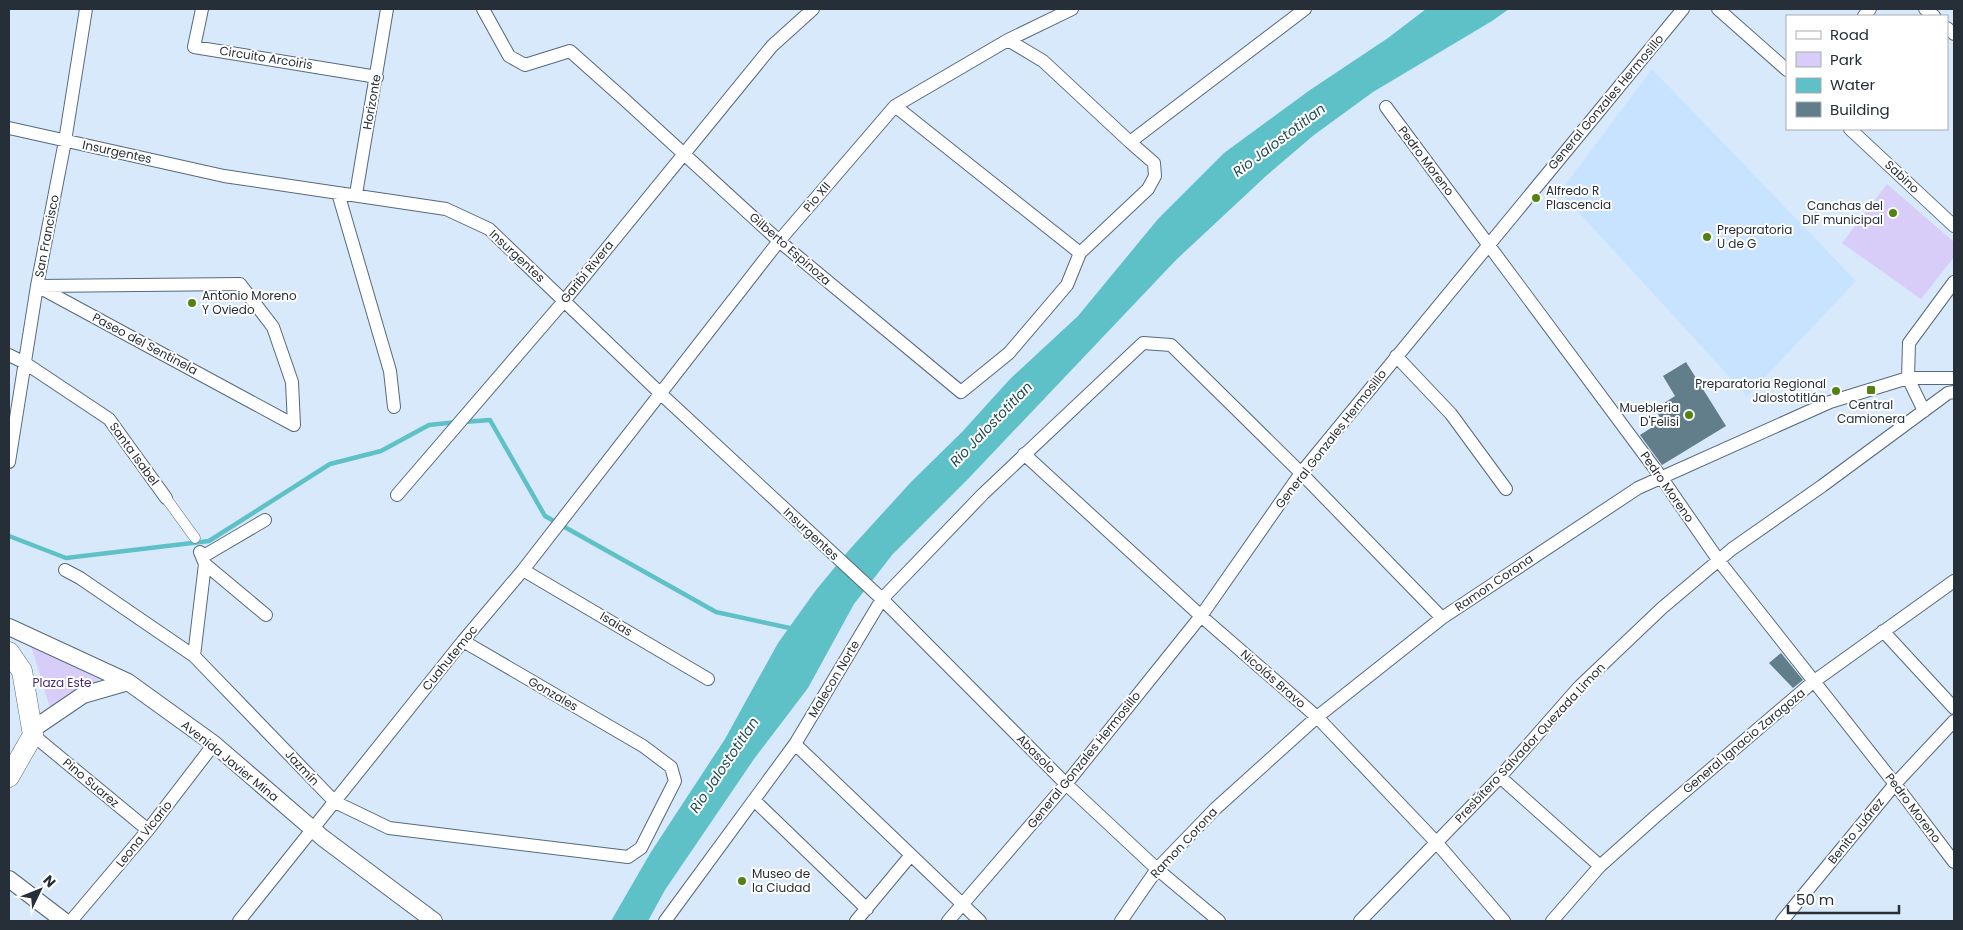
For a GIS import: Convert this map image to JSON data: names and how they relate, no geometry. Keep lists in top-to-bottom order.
{
  "streets": {
    "street": [
      "Circuito Arcoiris",
      "Horizonte",
      "General Gonzales Hermosillo",
      "Insurgentes",
      "Pedro Moreno",
      "Sabino",
      "Pio XII",
      "San Francisco",
      "Gilberto Espinoza",
      "Garibi Rivera",
      "Paseo del Sentinela",
      "Santa Isabel",
      "Ramon Corona",
      "Isaias",
      "Cuahutemoc",
      "Malecon Norte",
      "Nicolás Bravo",
      "Gonzales",
      "General Ignacio Zaragoza",
      "Presbítero Salvador Quezada Limon",
      "Abasolo",
      "Avenida Javier Mina",
      "Jazmín",
      "Pino Suarez",
      "Benito Juárez",
      "Leona Vicario"
    ]
  },
  "crossings": [
    ["Circuito Arcoiris", "Horizonte"],
    ["Horizonte", "Insurgentes"],
    ["General Gonzales Hermosillo", "Pedro Moreno"],
    ["General Gonzales Hermosillo", "Malecon Norte"],
    ["General Gonzales Hermosillo", "Nicolás Bravo"],
    ["General Gonzales Hermosillo", "Abasolo"],
    ["Insurgentes", "Pio XII"],
    ["Insurgentes", "San Francisco"],
    ["Insurgentes", "Garibi Rivera"],
    ["Insurgentes", "Cuahutemoc"],
    ["Insurgentes", "Malecon Norte"],
    ["Insurgentes", "Abasolo"],
    ["Pedro Moreno", "Ramon Corona"],
    ["Pedro Moreno", "General Ignacio Zaragoza"],
    ["Pedro Moreno", "Presbítero Salvador Quezada Limon"],
    ["Pedro Moreno", "Benito Juárez"],
    ["Pio XII", "Gilberto Espinoza"],
    ["Pio XII", "Cuahutemoc"],
    ["San Francisco", "Paseo del Sentinela"],
    ["San Francisco", "Santa Isabel"],
    ["Gilberto Espinoza", "Garibi Rivera"],
    ["Ramon Corona", "Malecon Norte"],
    ["Ramon Corona", "Nicolás Bravo"],
    ["Ramon Corona", "Abasolo"],
    ["Isaias", "Cuahutemoc"],
    ["Cuahutemoc", "Gonzales"],
    ["Cuahutemoc", "Avenida Javier Mina"],
    ["Cuahutemoc", "Jazmín"],
    ["Malecon Norte", "Nicolás Bravo"],
    ["Malecon Norte", "Abasolo"],
    ["Nicolás Bravo", "Presbítero Salvador Quezada Limon"],
    ["Gonzales", "Jazmín"],
    ["Avenida Javier Mina", "Leona Vicario"],
    ["Pino Suarez", "Leona Vicario"]
  ],
  "water": ["Rio Jalostotitlan"],
  "parks": ["Plaza Este"],
  "places": {
    "other": [
      "Alfredo R Plascencia",
      "Canchas del DIF municipal",
      "Preparatoria U de G",
      "Antonio Moreno Y Oviedo",
      "Preparatoria Regional Jalostotitlán",
      "Muebleria D'Felisi",
      "Museo de la Ciudad"
    ],
    "transit": ["Central Camionera"]
  },
  "legend": [
    "Road",
    "Park",
    "Water",
    "Building"
  ],
  "scale_bar": "50 m",
  "north": "top right"
}
